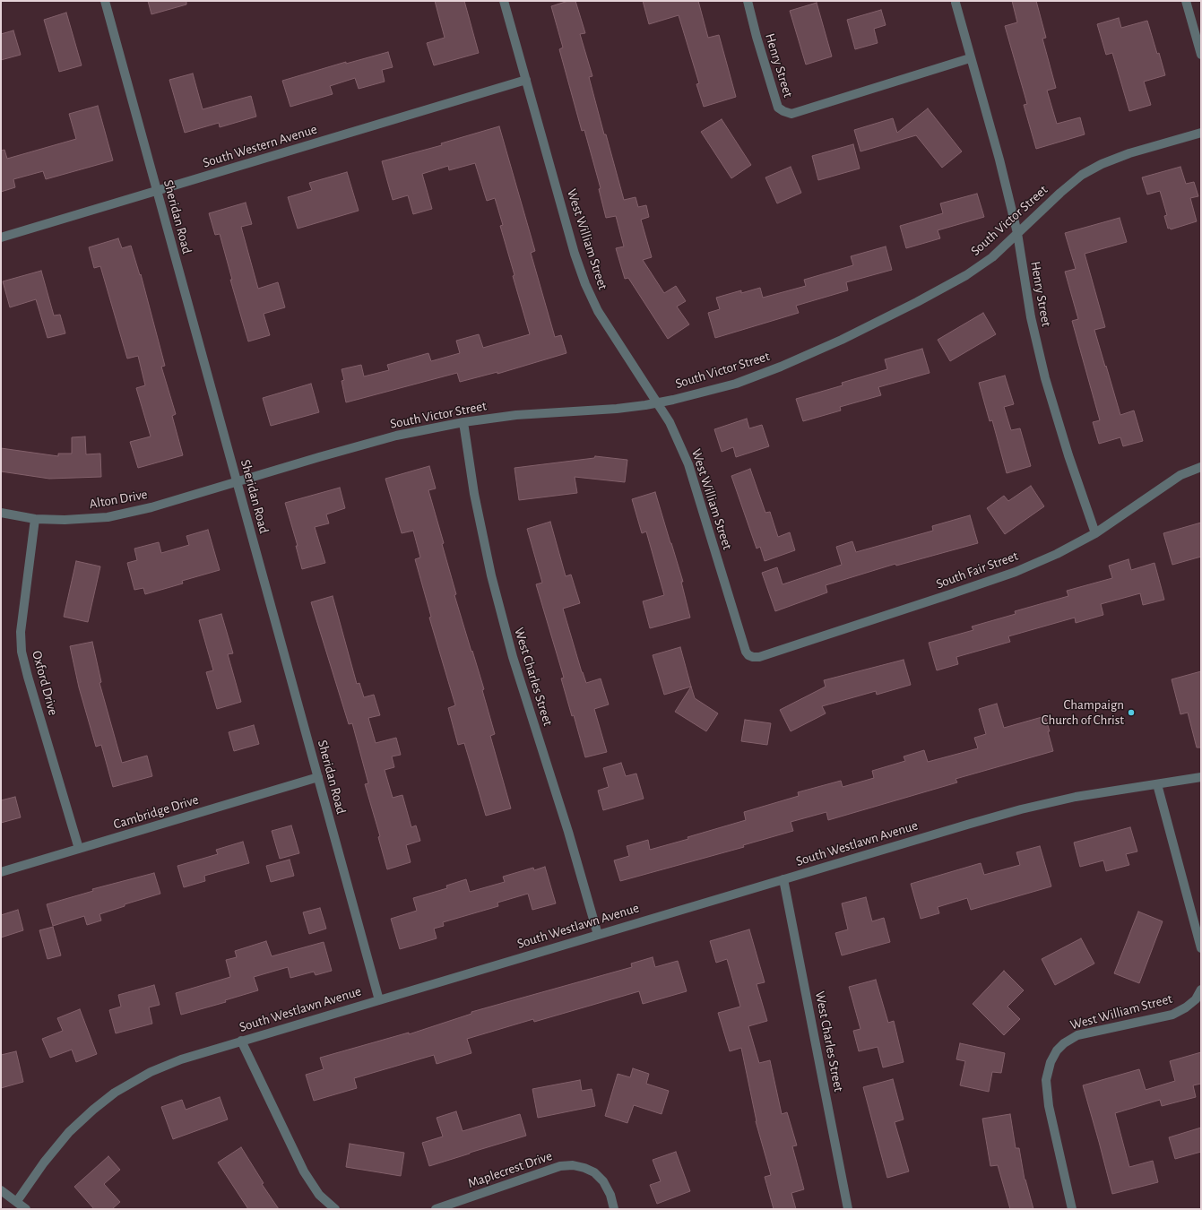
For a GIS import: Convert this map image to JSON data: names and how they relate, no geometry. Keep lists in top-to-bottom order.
{
  "streets": {
    "street": [
      "Henry Street",
      "South Western Avenue",
      "Sheridan Road",
      "South Victor Street",
      "West William Street",
      "Alton Drive",
      "South Fair Street",
      "West Charles Street",
      "Oxford Drive",
      "Cambridge Drive",
      "South Westlawn Avenue",
      "Maplecrest Drive"
    ]
  },
  "crossings": [
    ["Henry Street", "South Victor Street"],
    ["Henry Street", "South Fair Street"],
    ["South Western Avenue", "Sheridan Road"],
    ["South Western Avenue", "West William Street"],
    ["Sheridan Road", "South Victor Street"],
    ["Sheridan Road", "Alton Drive"],
    ["Sheridan Road", "Cambridge Drive"],
    ["Sheridan Road", "South Westlawn Avenue"],
    ["South Victor Street", "West William Street"],
    ["South Victor Street", "Alton Drive"],
    ["South Victor Street", "West Charles Street"],
    ["West William Street", "South Fair Street"],
    ["Alton Drive", "Oxford Drive"],
    ["West Charles Street", "South Westlawn Avenue"],
    ["Oxford Drive", "Cambridge Drive"]
  ],
  "places": ["Champaign Church of Christ"]
}
